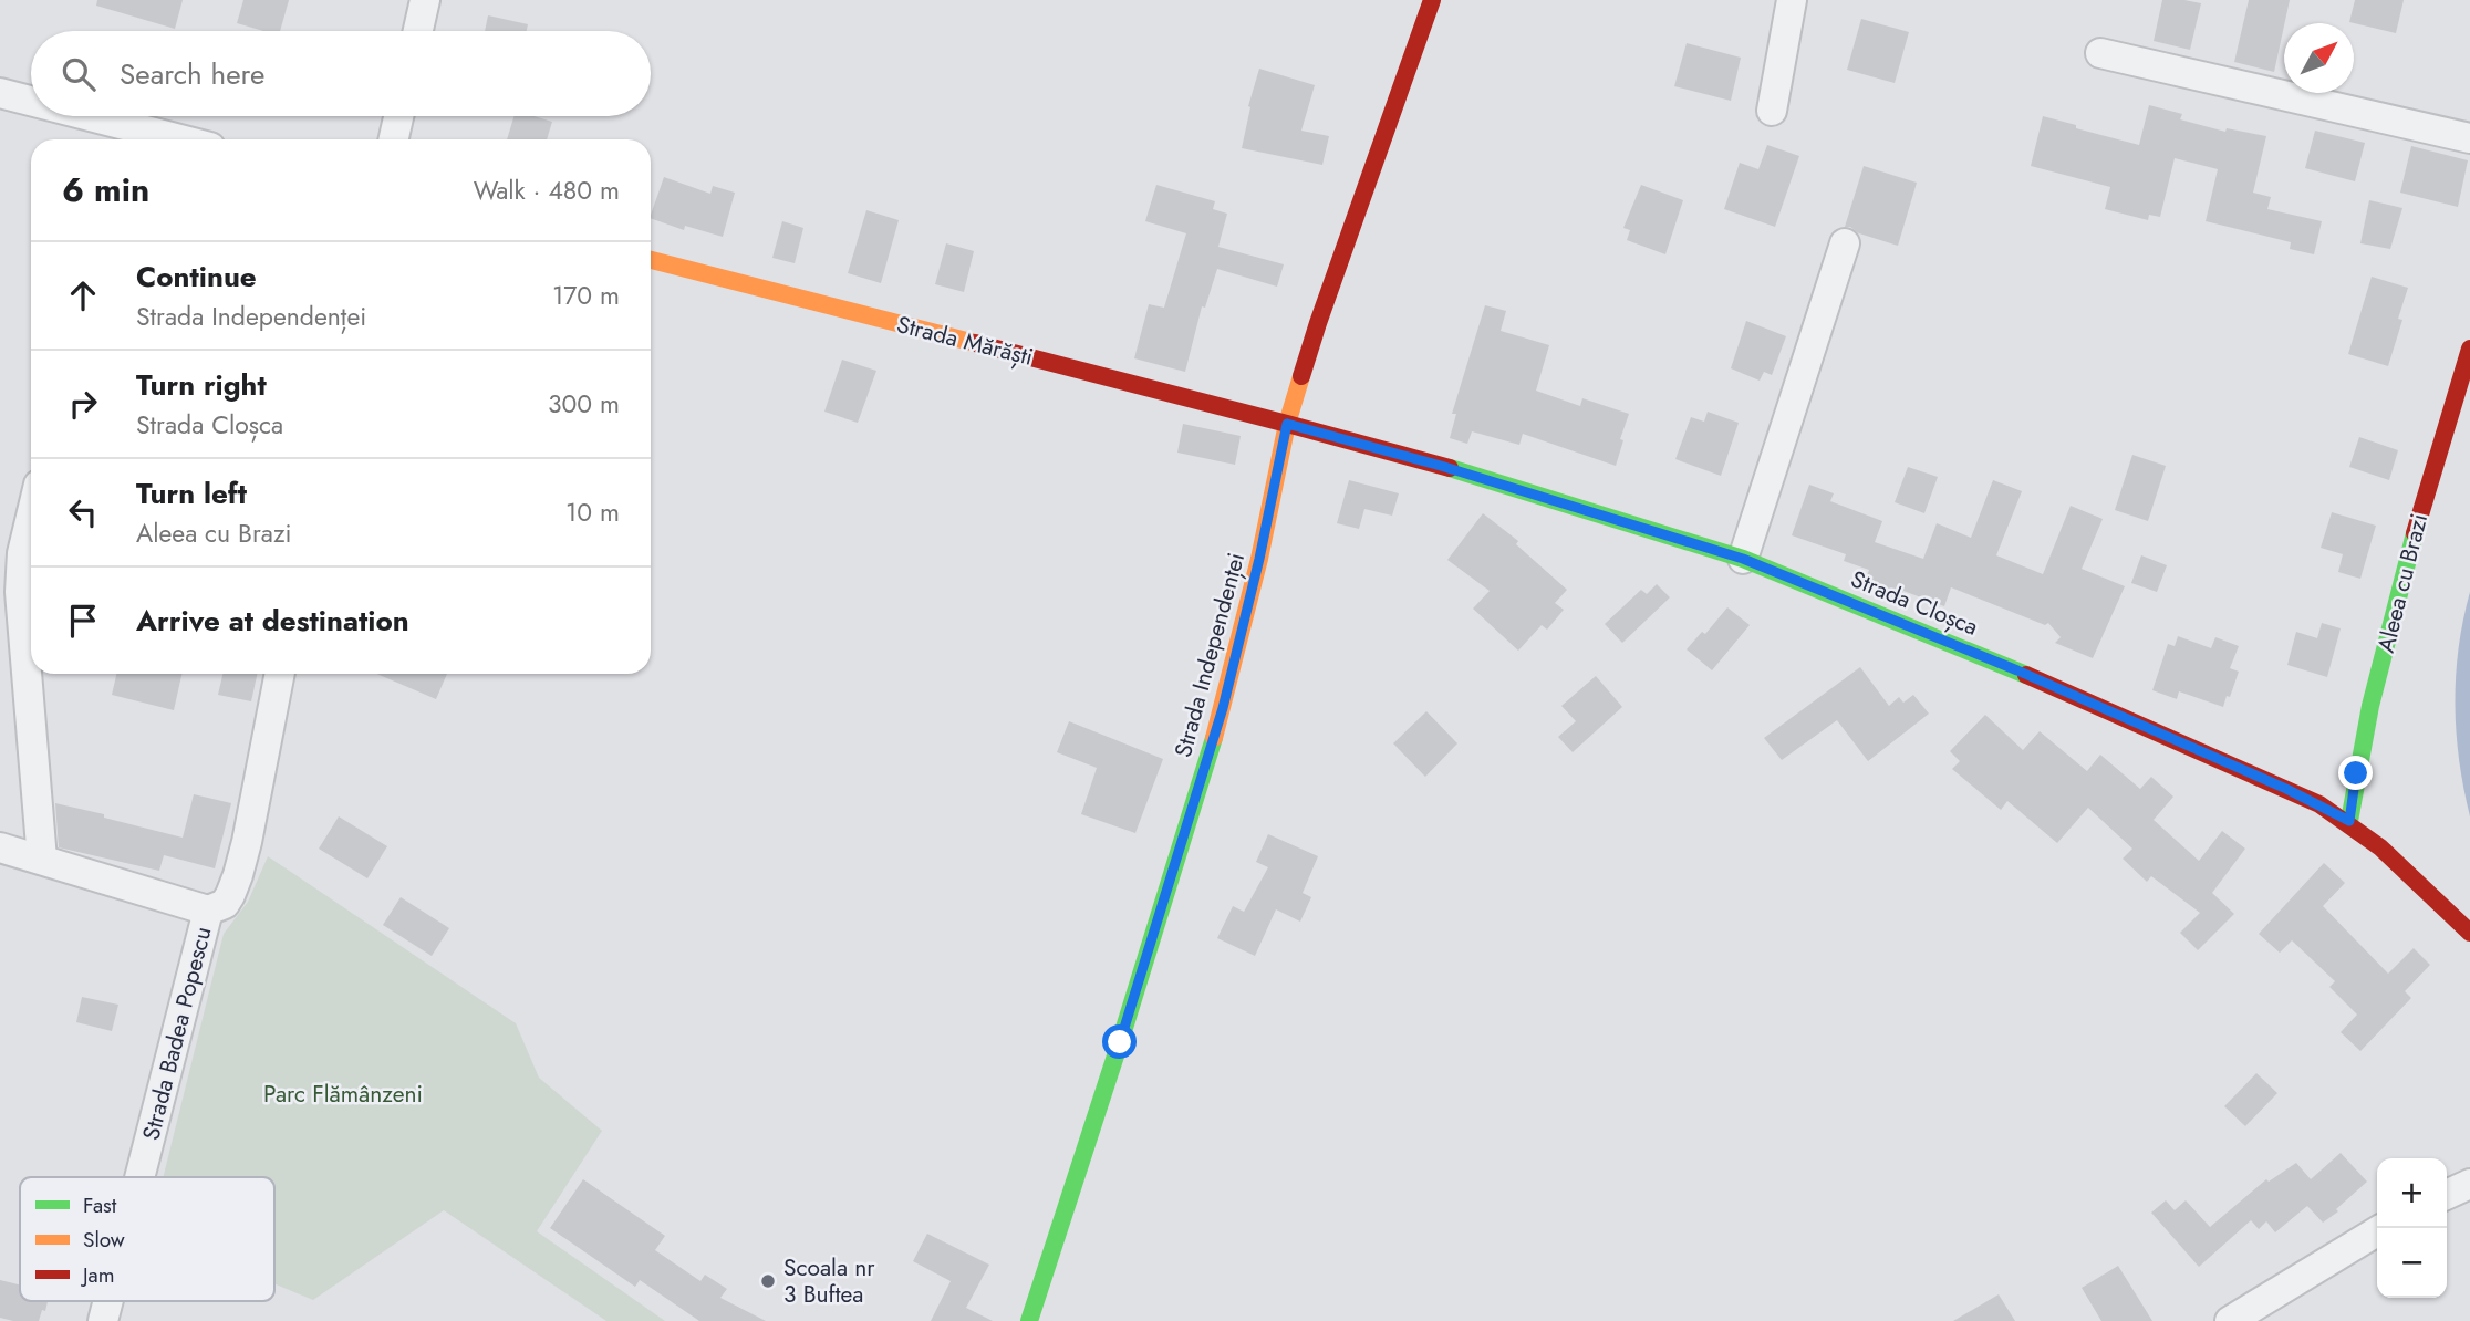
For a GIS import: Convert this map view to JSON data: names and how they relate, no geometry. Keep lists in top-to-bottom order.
{
  "streets": {
    "street": [
      "Strada Mărăști",
      "Aleea cu Brazi",
      "Strada Cloșca",
      "Strada Independenței",
      "Strada Badea Popescu"
    ]
  },
  "crossings": [
    ["Strada Mărăști", "Strada Cloșca"],
    ["Strada Mărăști", "Strada Independenței"],
    ["Aleea cu Brazi", "Strada Cloșca"],
    ["Strada Cloșca", "Strada Independenței"]
  ],
  "parks": ["Parc Flămânzeni"],
  "places": ["Scoala nr 3 Buftea"],
  "legend": ["Fast", "Slow", "Jam"],
  "north": "top right",
  "page": {
    "search": "Search here",
    "heading": ["6 min", "Walk · 480 m"],
    "list": [
      ["Continue", "Strada Independenței", "170 m"],
      ["Turn right", "Strada Cloșca", "300 m"],
      ["Turn left", "Aleea cu Brazi", "10 m"],
      "Arrive at destination"
    ],
    "map_buttons": ["+", "−"]
  }
}
